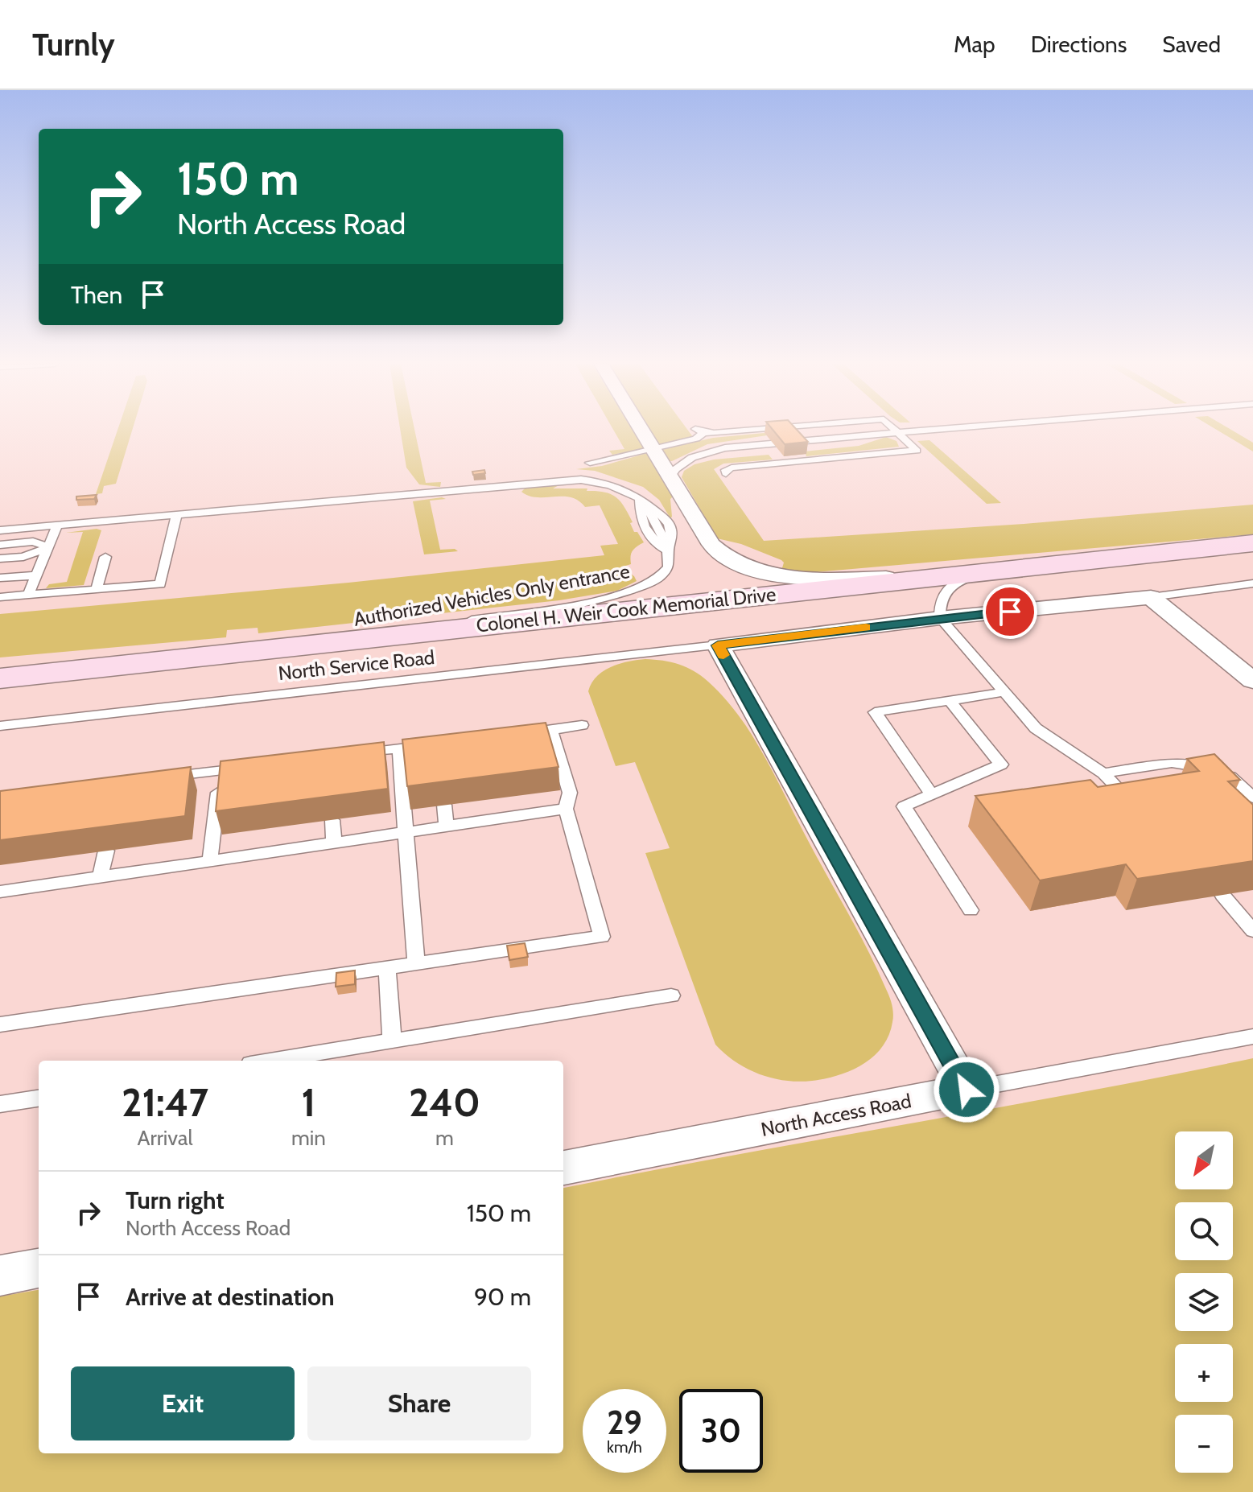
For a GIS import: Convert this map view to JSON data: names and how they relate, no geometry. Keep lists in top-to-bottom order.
{
  "streets": {
    "street": ["Colonel H. Weir Cook Memorial Drive", "North Access Road"],
    "lane": ["Authorized Vehicles Only entrance", "North Service Road"]
  },
  "crossings": [
    ["Authorized Vehicles Only entrance", "Colonel H. Weir Cook Memorial Drive"]
  ],
  "north": "bottom left",
  "page": {
    "header": "Turnly",
    "nav": ["Map", "Directions", "Saved"],
    "turn": ["150 m", "North Access Road"],
    "then": "Then",
    "eta": [
      "21:47",
      "Arrival",
      "1",
      "min",
      "240",
      "m"
    ],
    "map_buttons": ["+", "−"],
    "list": [
      {
        "name": "Turn right",
        "note": "North Access Road",
        "value": "150 m"
      },
      {
        "name": "Arrive at destination",
        "value": "90 m"
      }
    ],
    "buttons": ["Exit", "Share"],
    "speed": "29 km/h",
    "limit": "30"
  }
}
